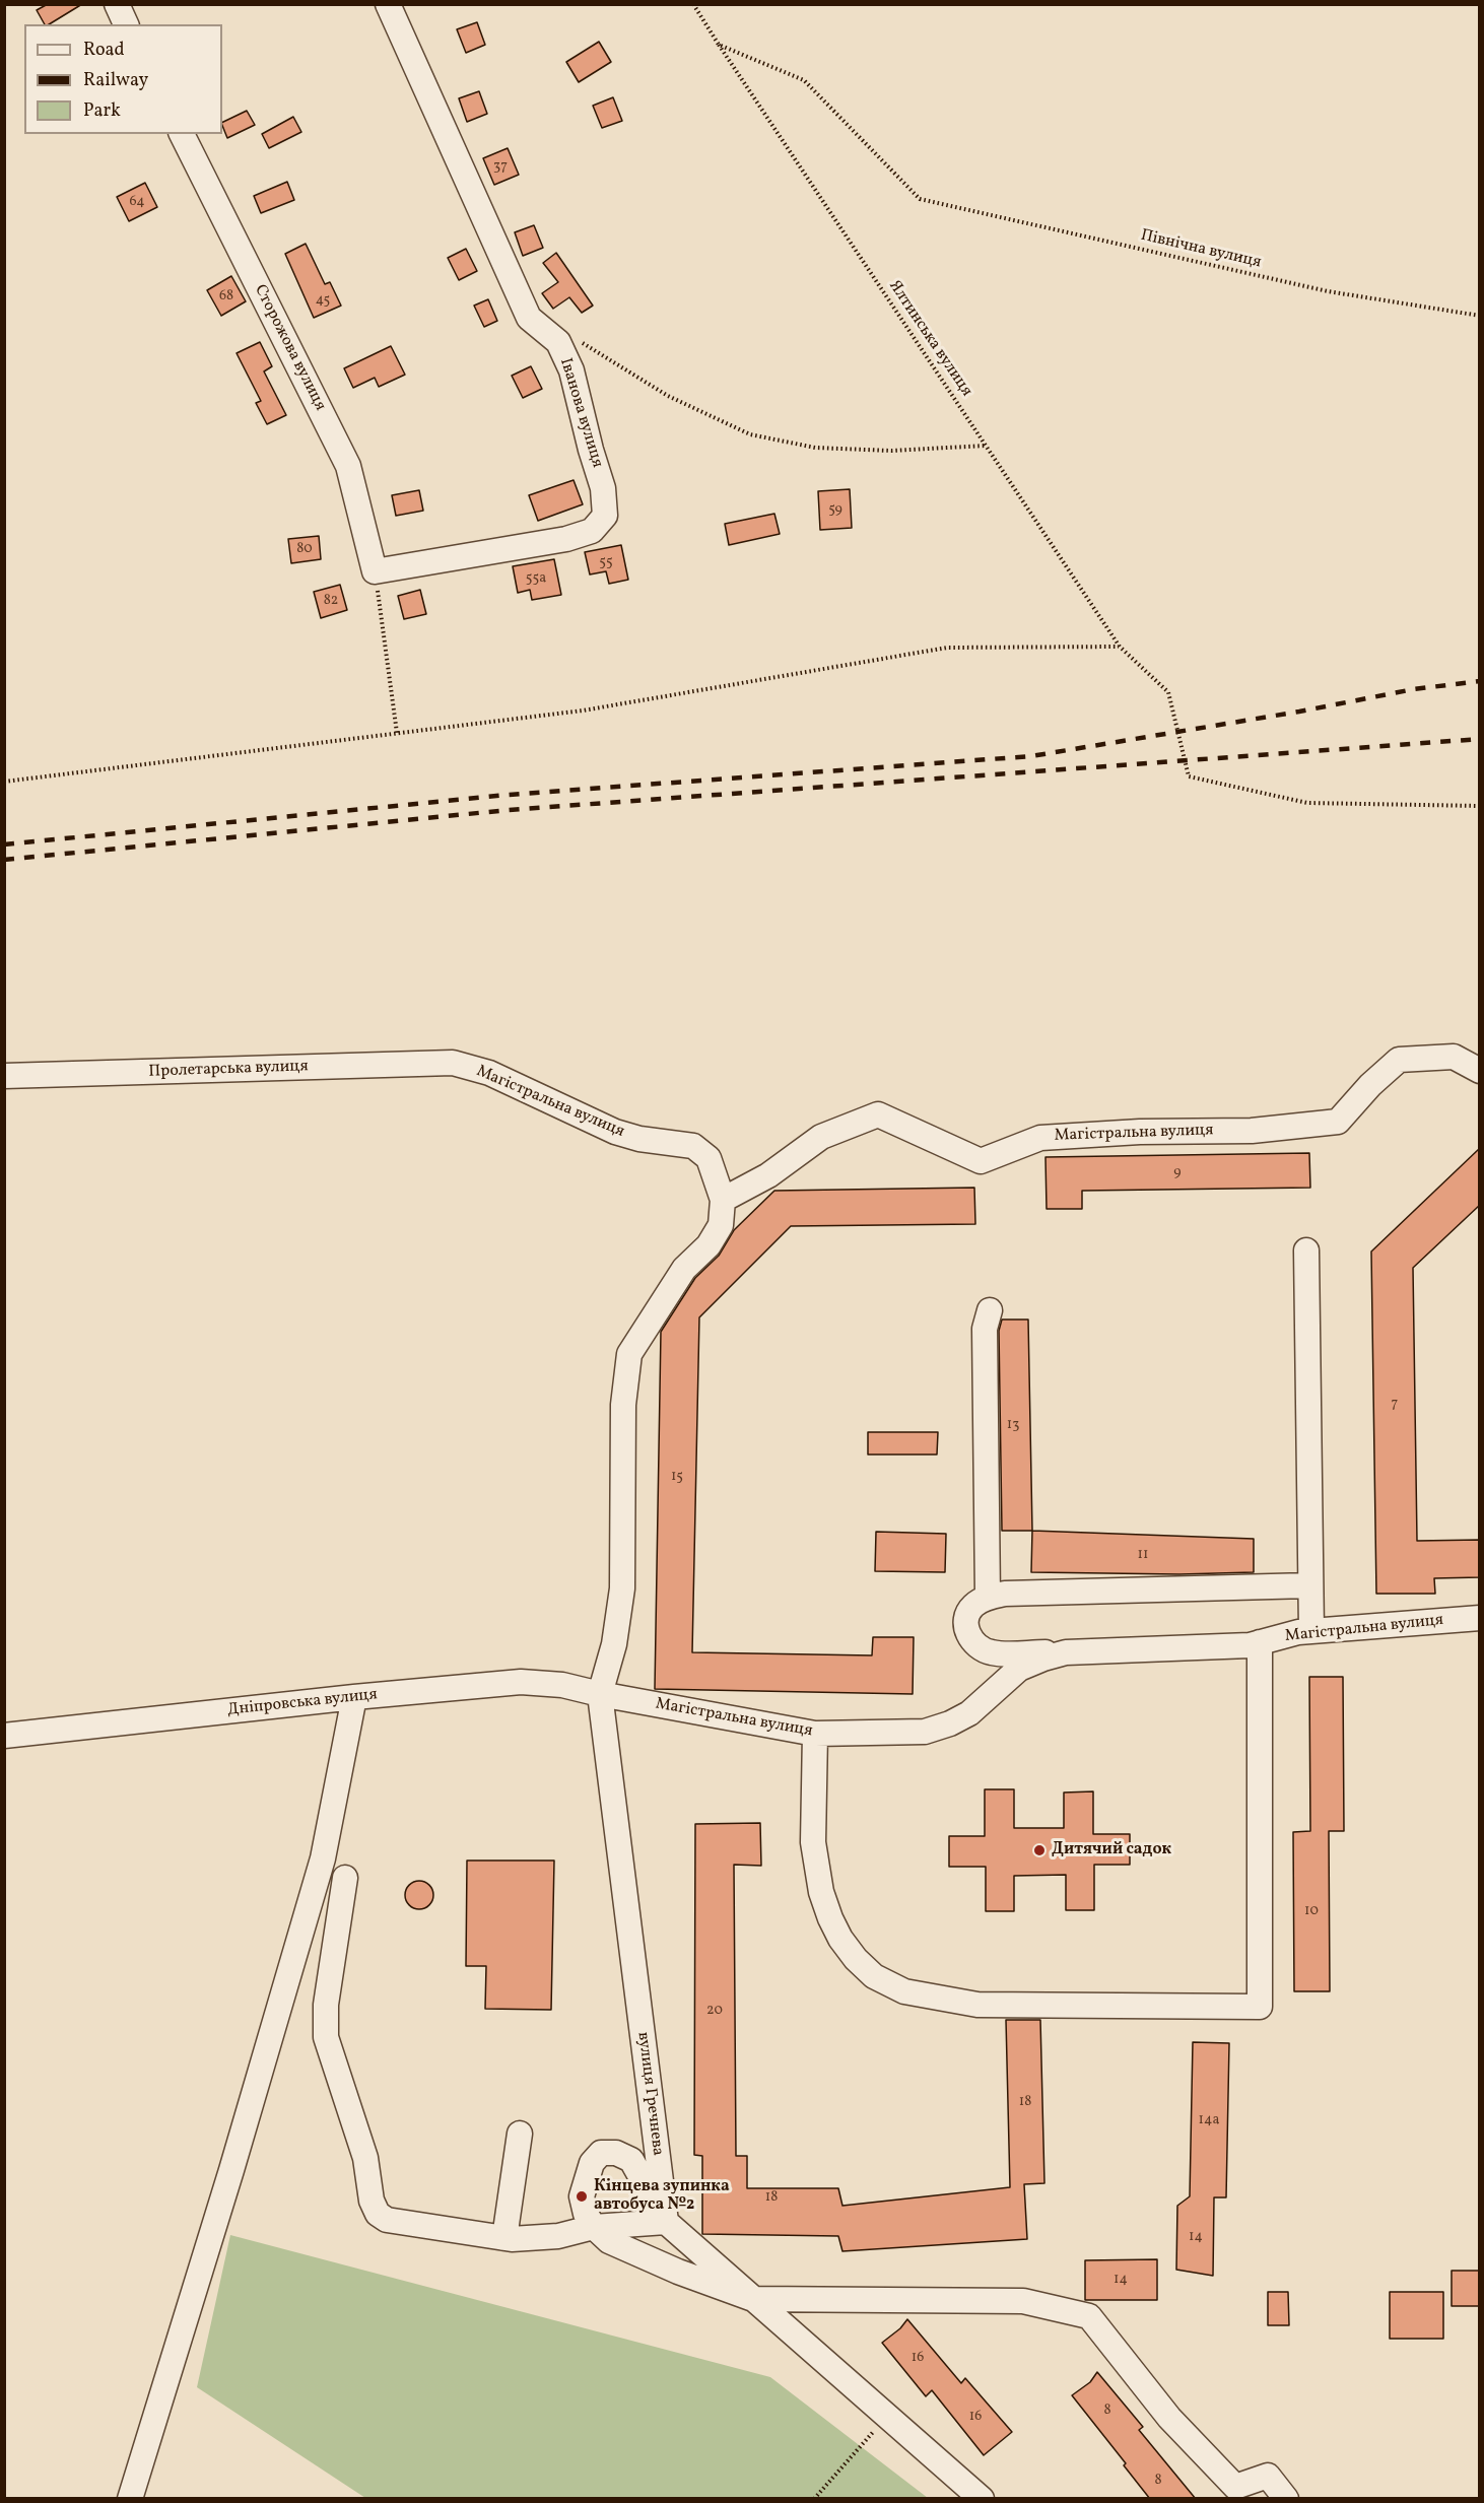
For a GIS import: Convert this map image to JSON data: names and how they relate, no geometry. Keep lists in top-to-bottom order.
{
  "streets": {
    "street": [
      "Сторожова вулиця",
      "Іванова вулиця",
      "Пролетарська вулиця",
      "Магістральна вулиця",
      "Дніпровська вулиця",
      "вулиця Гречнева"
    ],
    "path": ["Північна вулиця", "Ялтинська вулиця"]
  },
  "crossings": [
    ["Північна вулиця", "Ялтинська вулиця"],
    ["Сторожова вулиця", "Іванова вулиця"],
    ["Пролетарська вулиця", "Магістральна вулиця"],
    ["Магістральна вулиця", "Дніпровська вулиця"],
    ["Магістральна вулиця", "вулиця Гречнева"],
    ["Дніпровська вулиця", "вулиця Гречнева"]
  ],
  "places": ["Дитячий садок", "Кінцева зупинка автобуса №2"],
  "house_numbers": [
    "37",
    "64",
    "68",
    "45",
    "59",
    "80",
    "55",
    "55а",
    "82",
    "9",
    "7",
    "13",
    "15",
    "11",
    "10",
    "20",
    "18",
    "14а",
    "18",
    "14",
    "14",
    "16",
    "8",
    "16",
    "8"
  ],
  "legend": ["Road", "Railway", "Park"]
}
